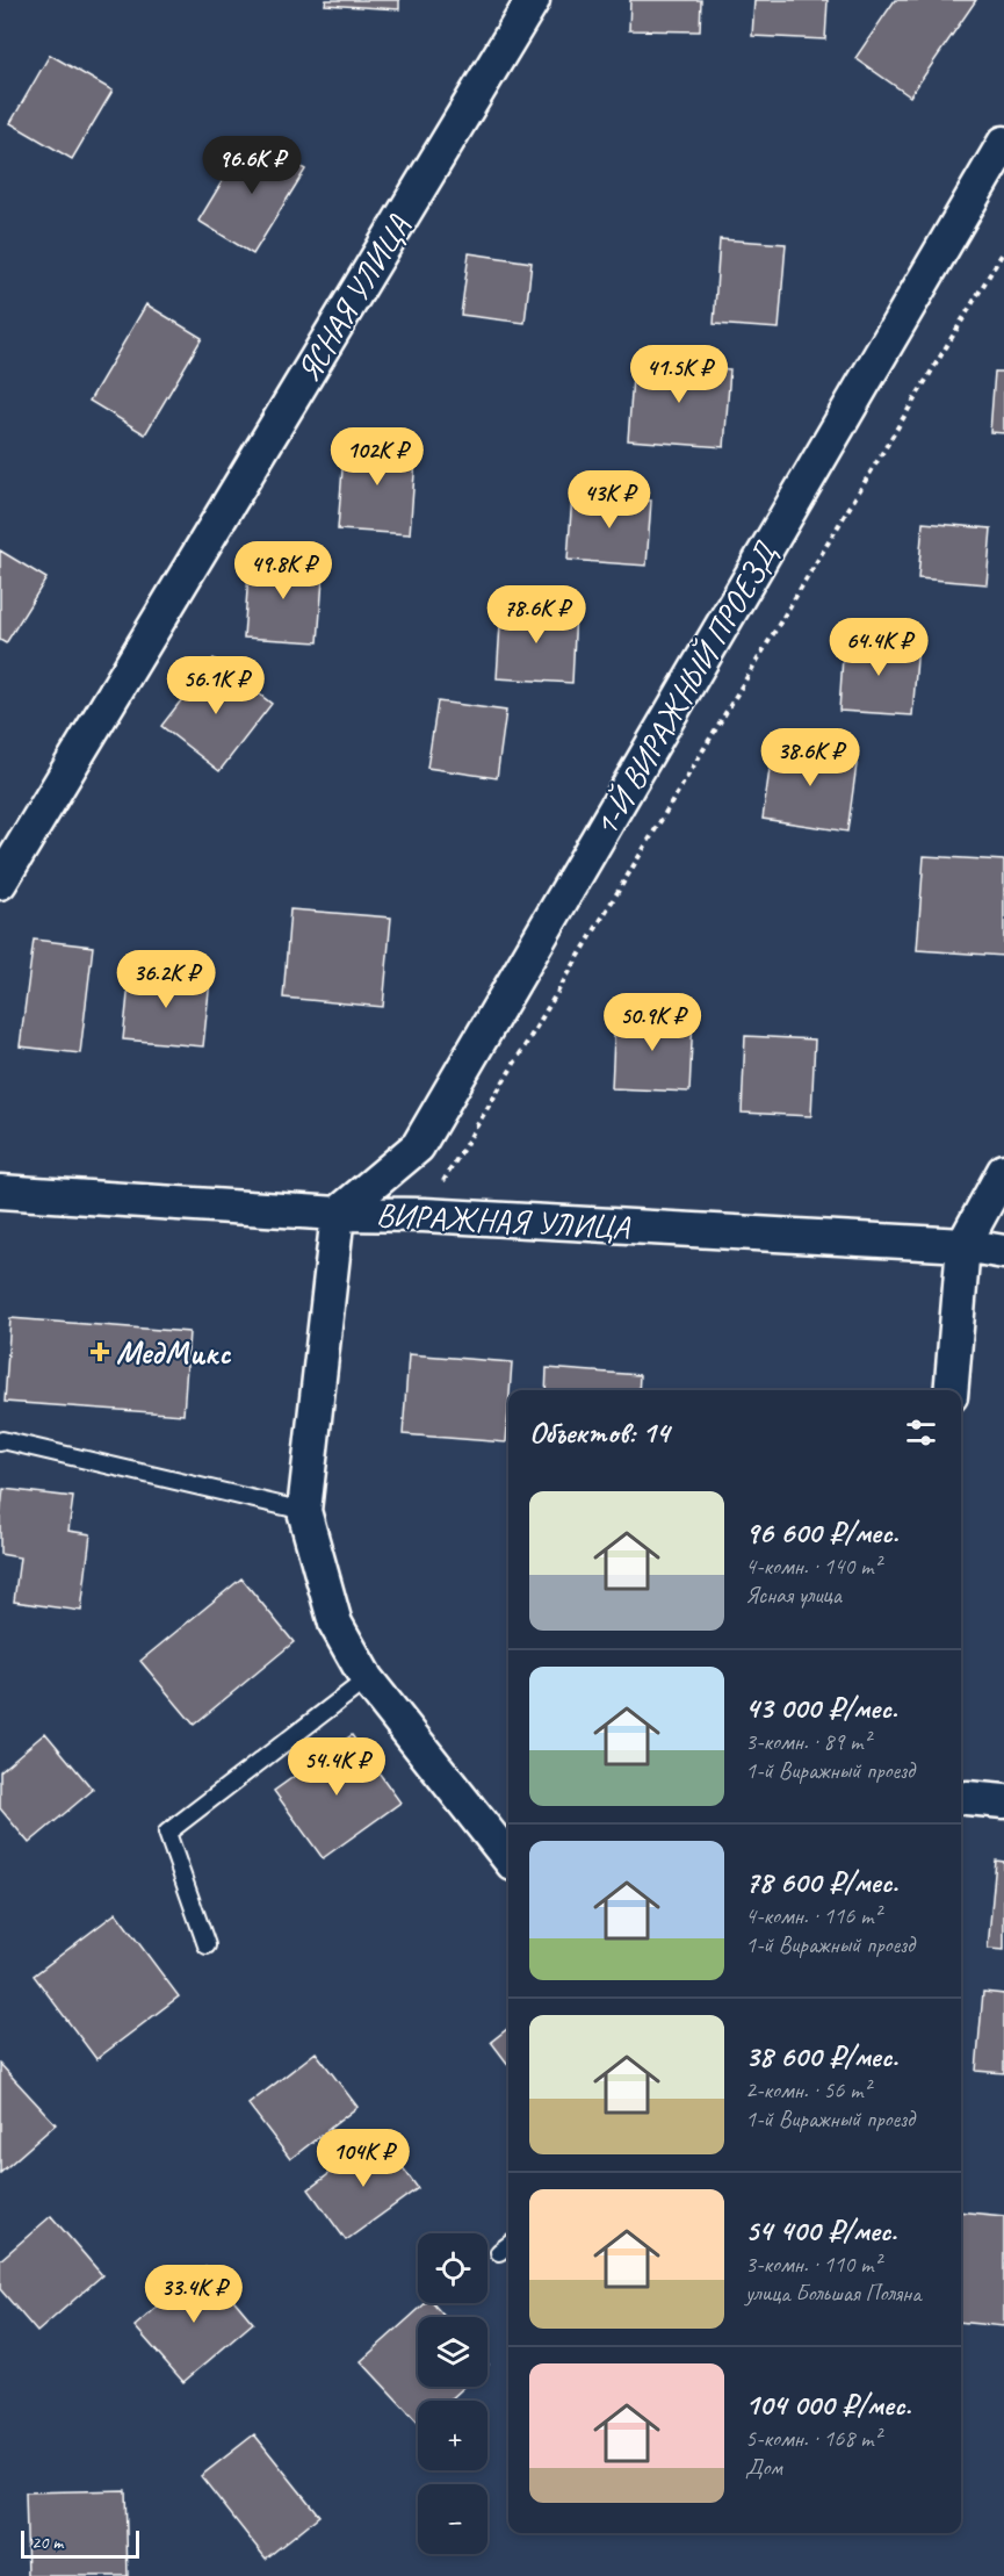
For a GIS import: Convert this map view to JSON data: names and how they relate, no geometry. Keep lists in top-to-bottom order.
{
  "streets": {
    "street": ["ЯСНАЯ УЛИЦА", "1-Й ВИРАЖНЫЙ ПРОЕЗД", "ВИРАЖНАЯ УЛИЦА"]
  },
  "crossings": [
    ["1-Й ВИРАЖНЫЙ ПРОЕЗД", "ВИРАЖНАЯ УЛИЦА"]
  ],
  "places": {
    "health": ["МедМикс"]
  },
  "scale_bar": "20 m",
  "page": {
    "price": [
      "96.6K ₽",
      "41.5K ₽",
      "102K ₽",
      "43K ₽",
      "49.8K ₽",
      "78.6K ₽",
      "64.4K ₽",
      "56.1K ₽",
      "38.6K ₽",
      "36.2K ₽",
      "50.9K ₽",
      "54.4K ₽",
      "104K ₽",
      "33.4K ₽"
    ],
    "heading": "Объектов: 14",
    "list": [
      {
        "name": "96 600 ₽/мес.",
        "note": "4-комн. · 140 m² · Ясная улица"
      },
      {
        "name": "43 000 ₽/мес.",
        "note": "3-комн. · 89 m² · 1-й Виражный проезд"
      },
      {
        "name": "78 600 ₽/мес.",
        "note": "4-комн. · 116 m² · 1-й Виражный проезд"
      },
      {
        "name": "38 600 ₽/мес.",
        "note": "2-комн. · 56 m² · 1-й Виражный проезд"
      },
      {
        "name": "54 400 ₽/мес.",
        "note": "3-комн. · 110 m² · улица Большая Поляна"
      },
      {
        "name": "104 000 ₽/мес.",
        "note": "5-комн. · 168 m² · Дом"
      }
    ],
    "map_buttons": ["+", "−"],
    "scale": "20 m"
  }
}
